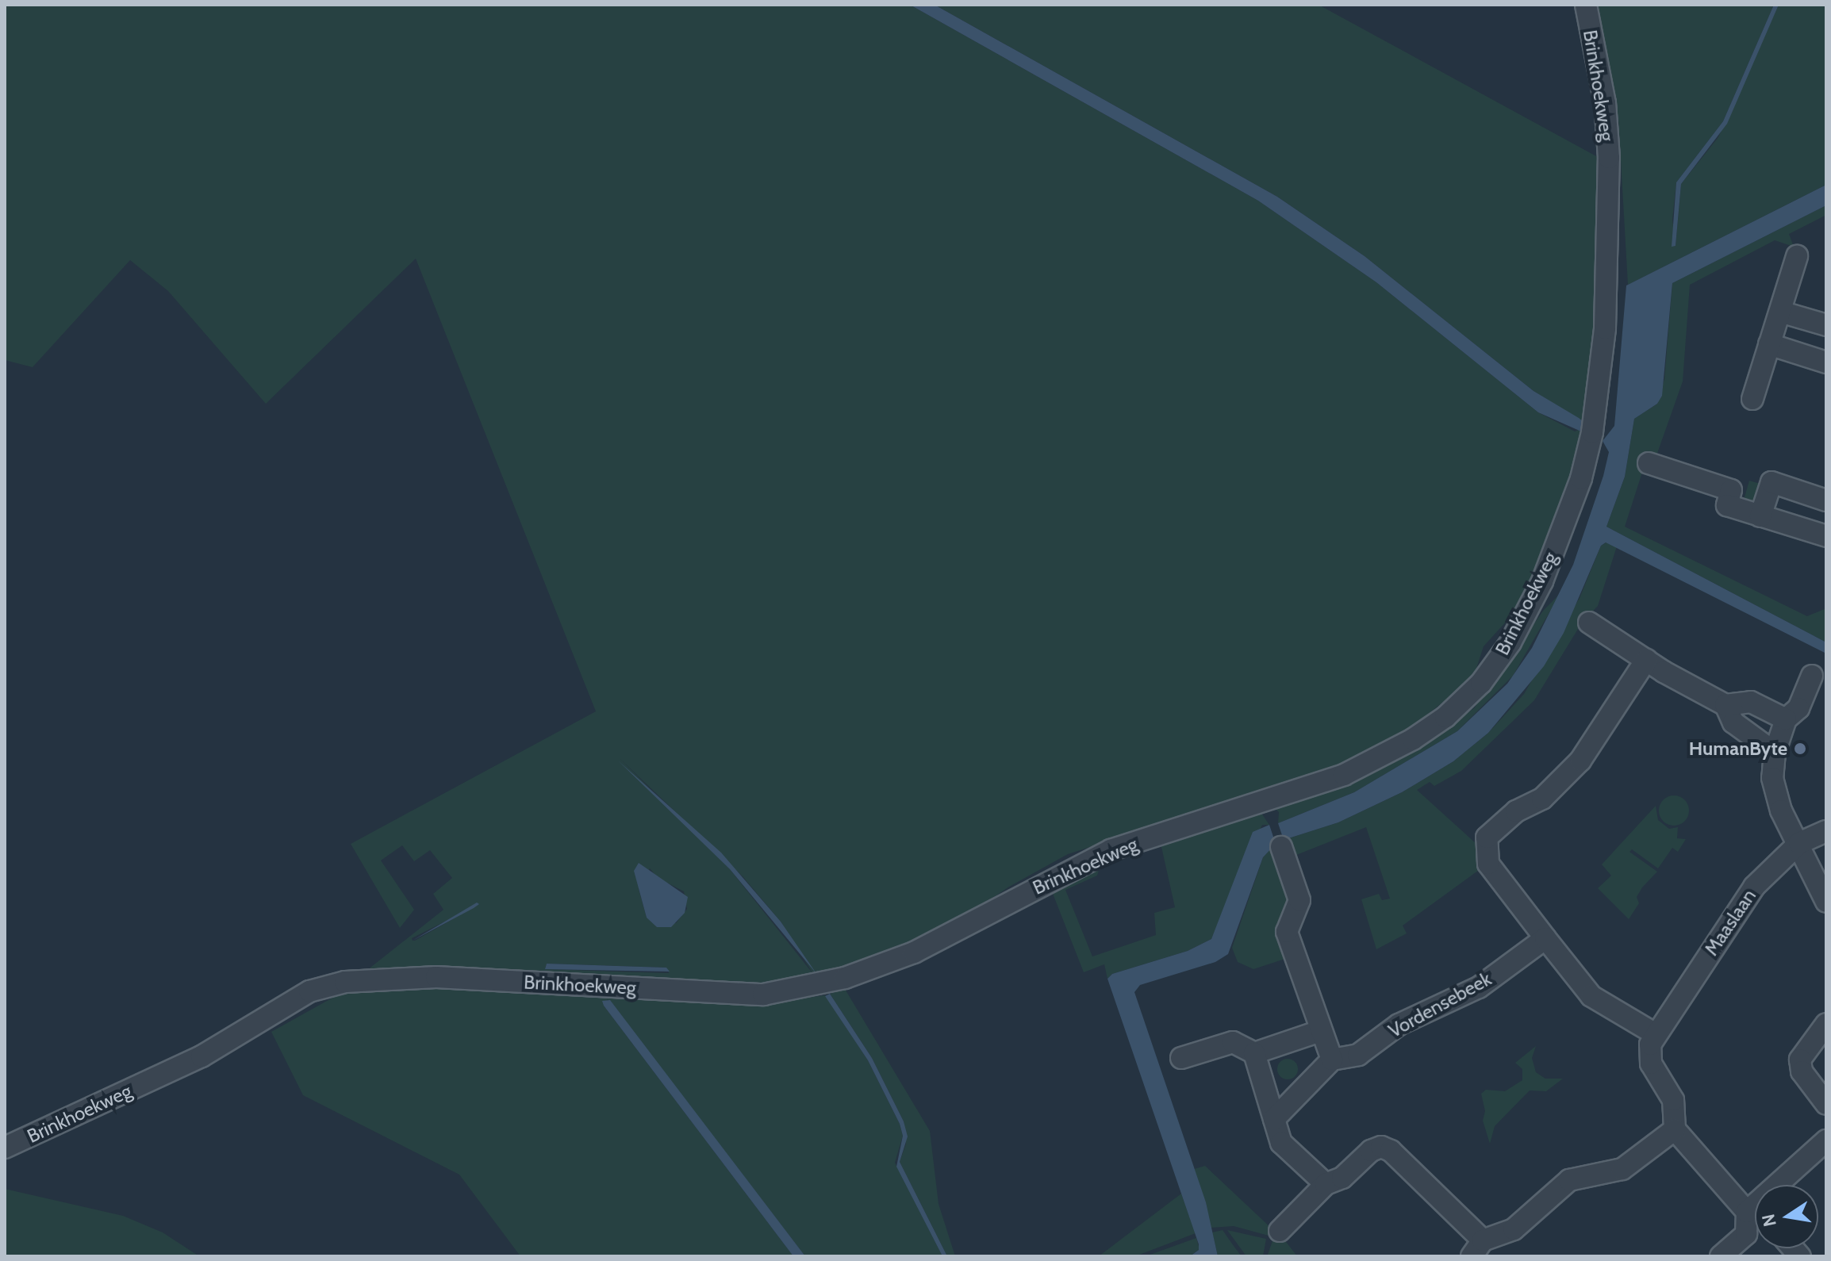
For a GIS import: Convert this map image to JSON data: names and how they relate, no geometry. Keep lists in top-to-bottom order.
{
  "streets": {
    "street": ["Brinkhoekweg", "Maaslaan", "Vordensebeek"]
  },
  "places": ["HumanByte"],
  "north": "left"
}
